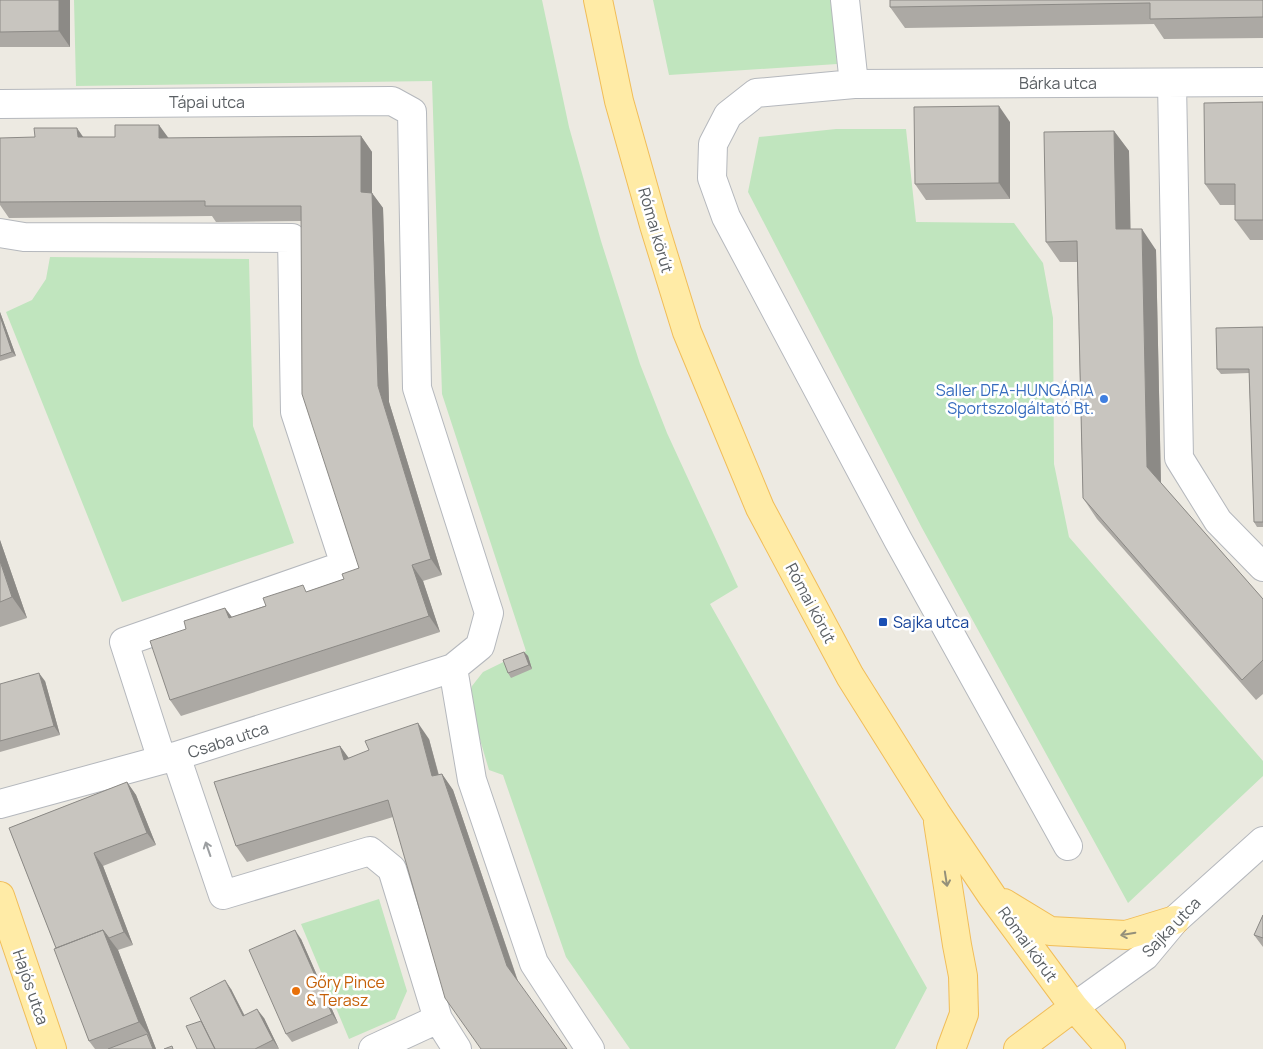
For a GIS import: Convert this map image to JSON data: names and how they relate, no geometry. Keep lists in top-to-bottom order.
{
  "streets": {
    "main road": ["Római körút", "Hajós utca"],
    "street": [
      "Bárka utca",
      "Tápai utca",
      "Csaba utca",
      "Sajka utca"
    ]
  },
  "crossings": [
    ["Tápai utca", "Csaba utca"],
    ["Római körút", "Sajka utca"]
  ],
  "places": {
    "other": ["Saller DFA-HUNGÁRIA Sportszolgáltató Bt.", "Gőry Pince & Terasz"],
    "transit": ["Sajka utca"]
  }
}
